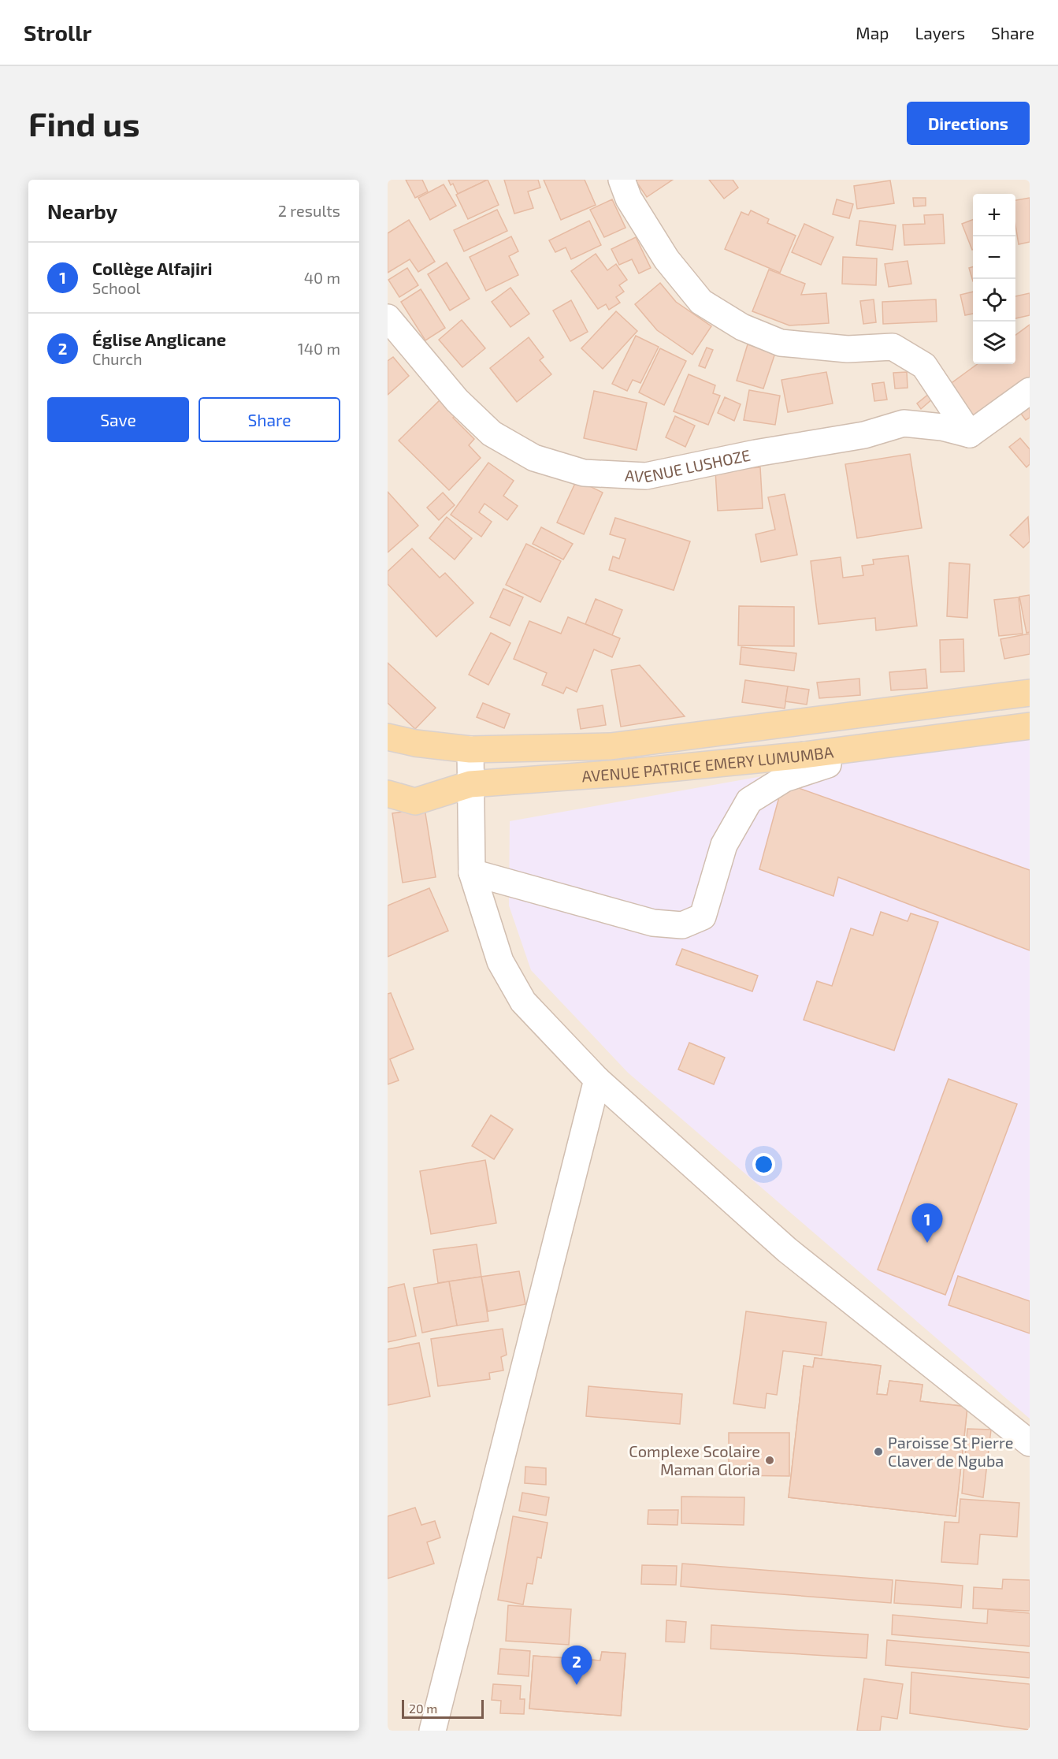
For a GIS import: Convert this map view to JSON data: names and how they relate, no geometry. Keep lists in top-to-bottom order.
{
  "streets": {
    "main road": ["AVENUE PATRICE EMERY LUMUMBA"],
    "street": ["AVENUE LUSHOZE"]
  },
  "places": ["Paroisse St Pierre Claver de Nguba", "Complexe Scolaire Maman Gloria"],
  "scale_bar": "20 m",
  "page": {
    "header": "Strollr",
    "nav": ["Map", "Layers", "Share"],
    "buttons": [
      "Directions",
      ["Save", "Share"]
    ],
    "title": "Find us",
    "heading": ["Nearby", "2 results"],
    "map_buttons": ["+", "−"],
    "list": [
      {
        "mark": "1",
        "name": "Collège Alfajiri",
        "note": "School",
        "value": "40 m"
      },
      {
        "mark": "2",
        "name": "Église Anglicane",
        "note": "Church",
        "value": "140 m"
      }
    ],
    "pins": ["1", "2"],
    "scale": "20 m"
  }
}
